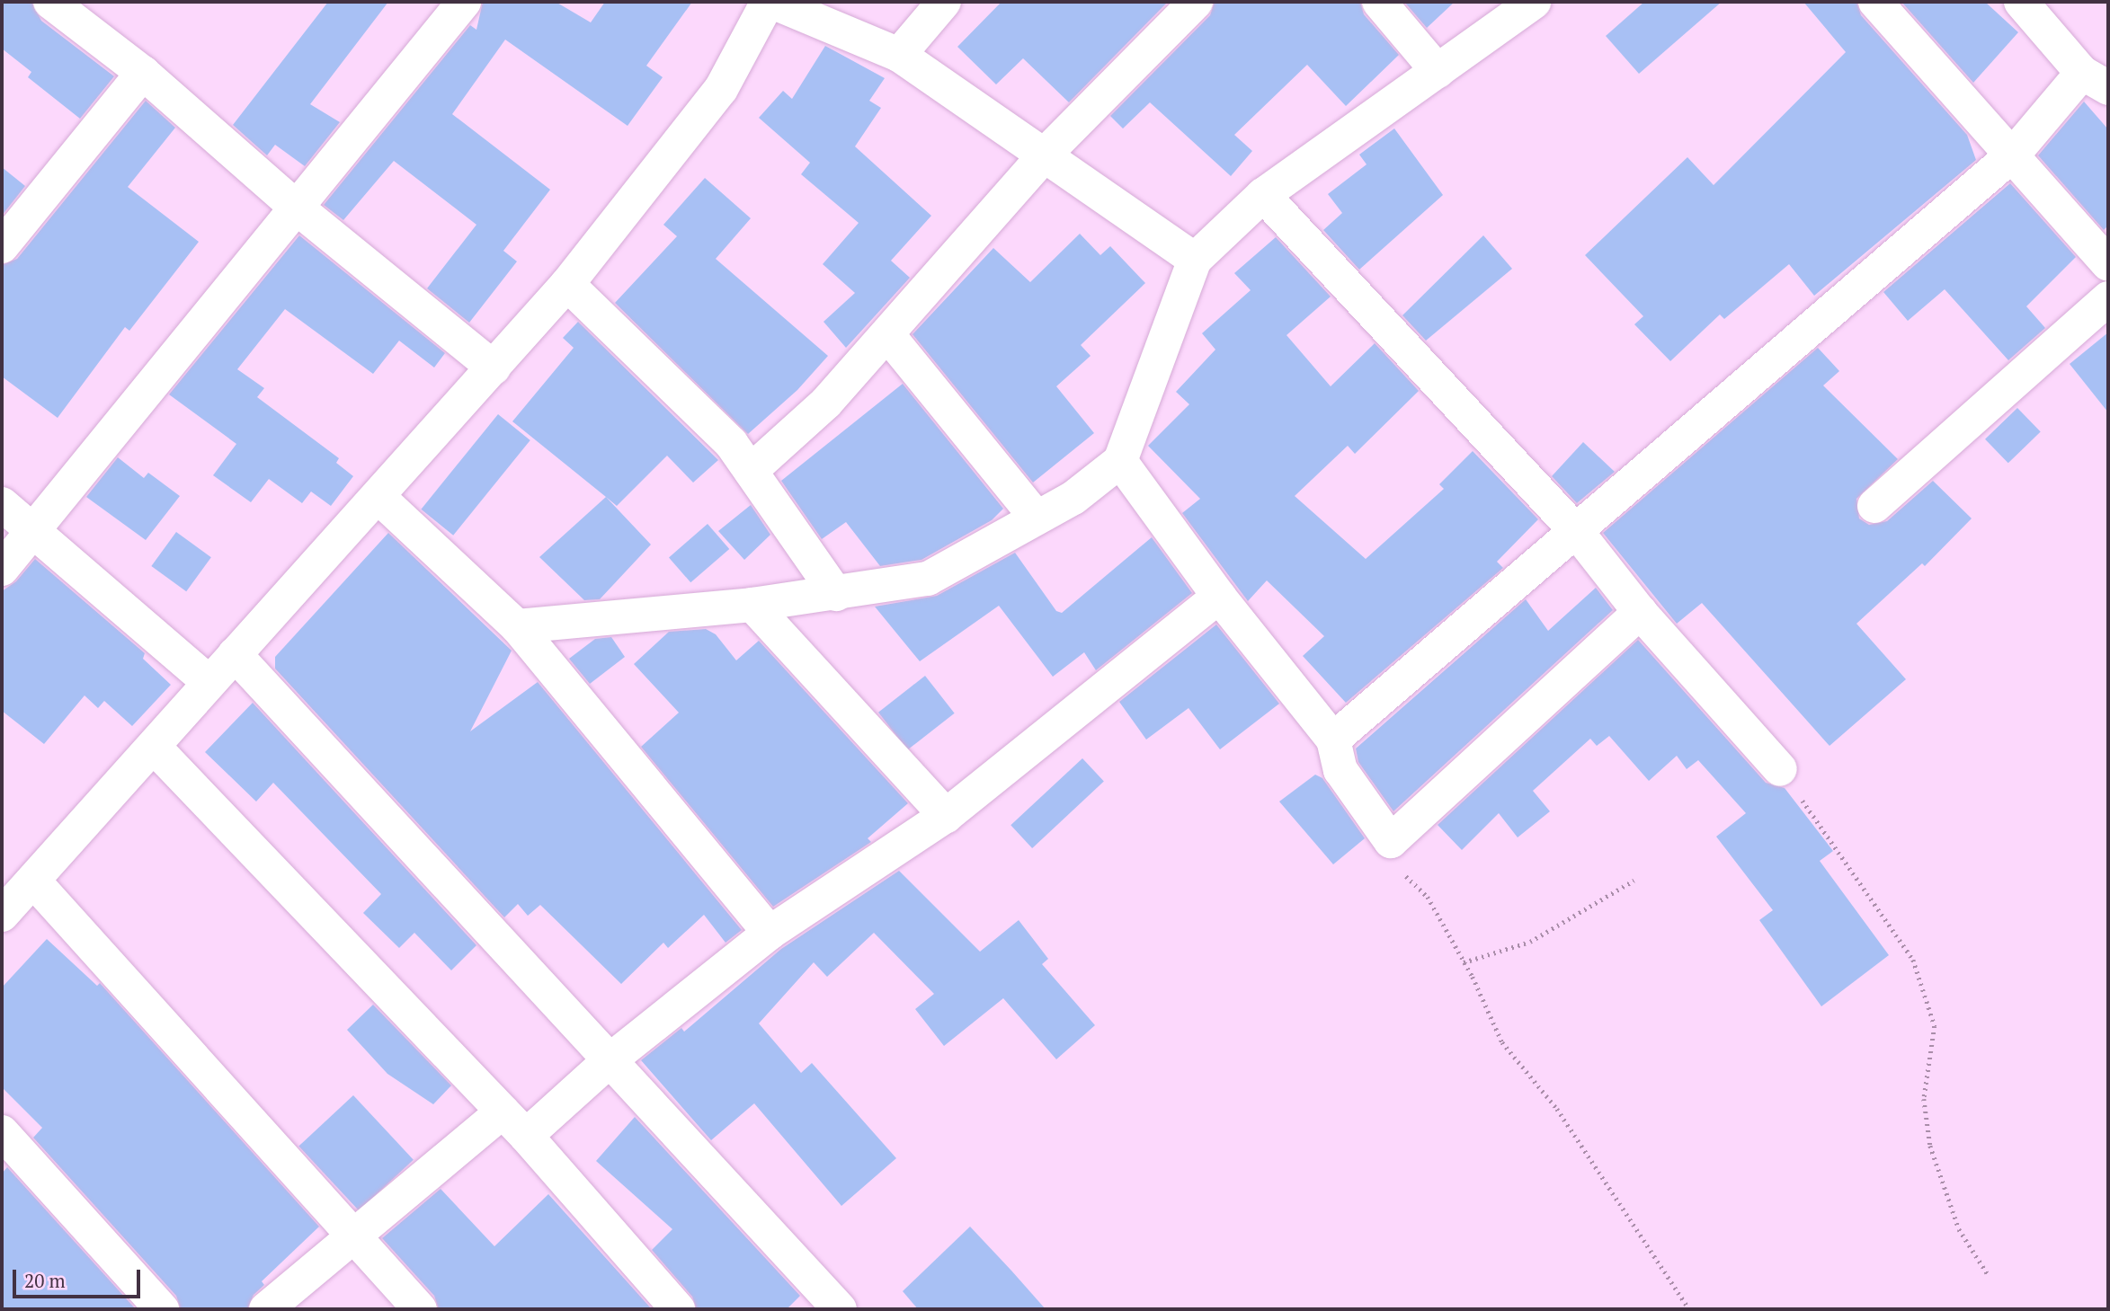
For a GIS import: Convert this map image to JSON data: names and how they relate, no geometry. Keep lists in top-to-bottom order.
{
  "scale_bar": "20 m"
}
